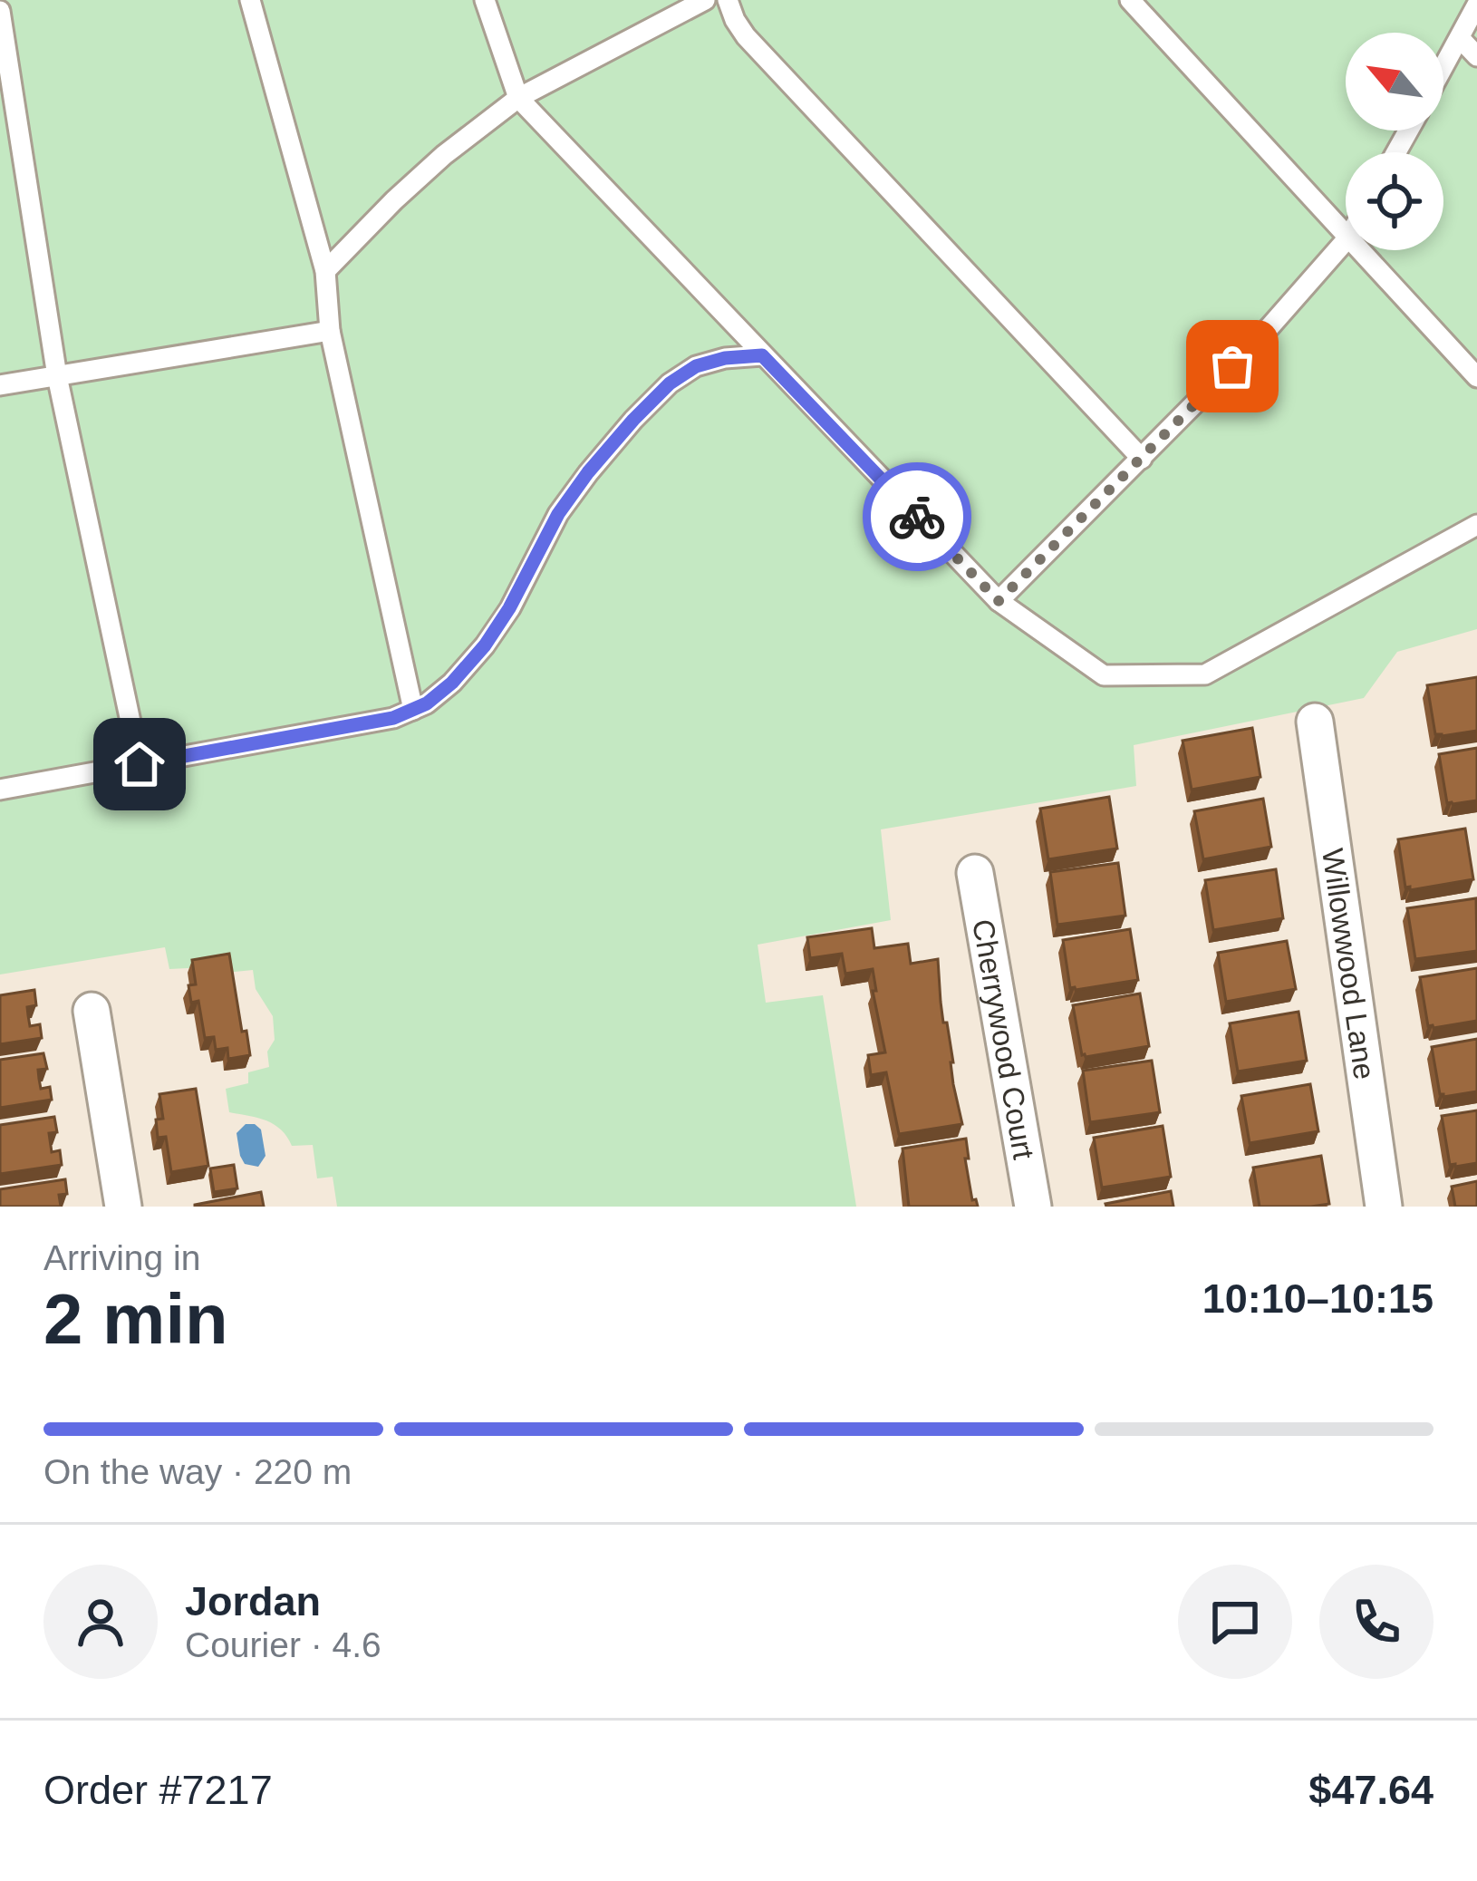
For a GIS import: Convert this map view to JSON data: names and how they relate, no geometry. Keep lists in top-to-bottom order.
{
  "streets": {
    "street": ["Willowwood Lane", "Cherrywood Court"]
  },
  "north": "top left",
  "page": {
    "heading": ["2 min", "Arriving in", "10:10–10:15"],
    "panel": [
      "Jordan",
      "Courier · 4.6",
      "Order #7217",
      "$47.64"
    ],
    "bar": "On the way · 220 m"
  }
}
